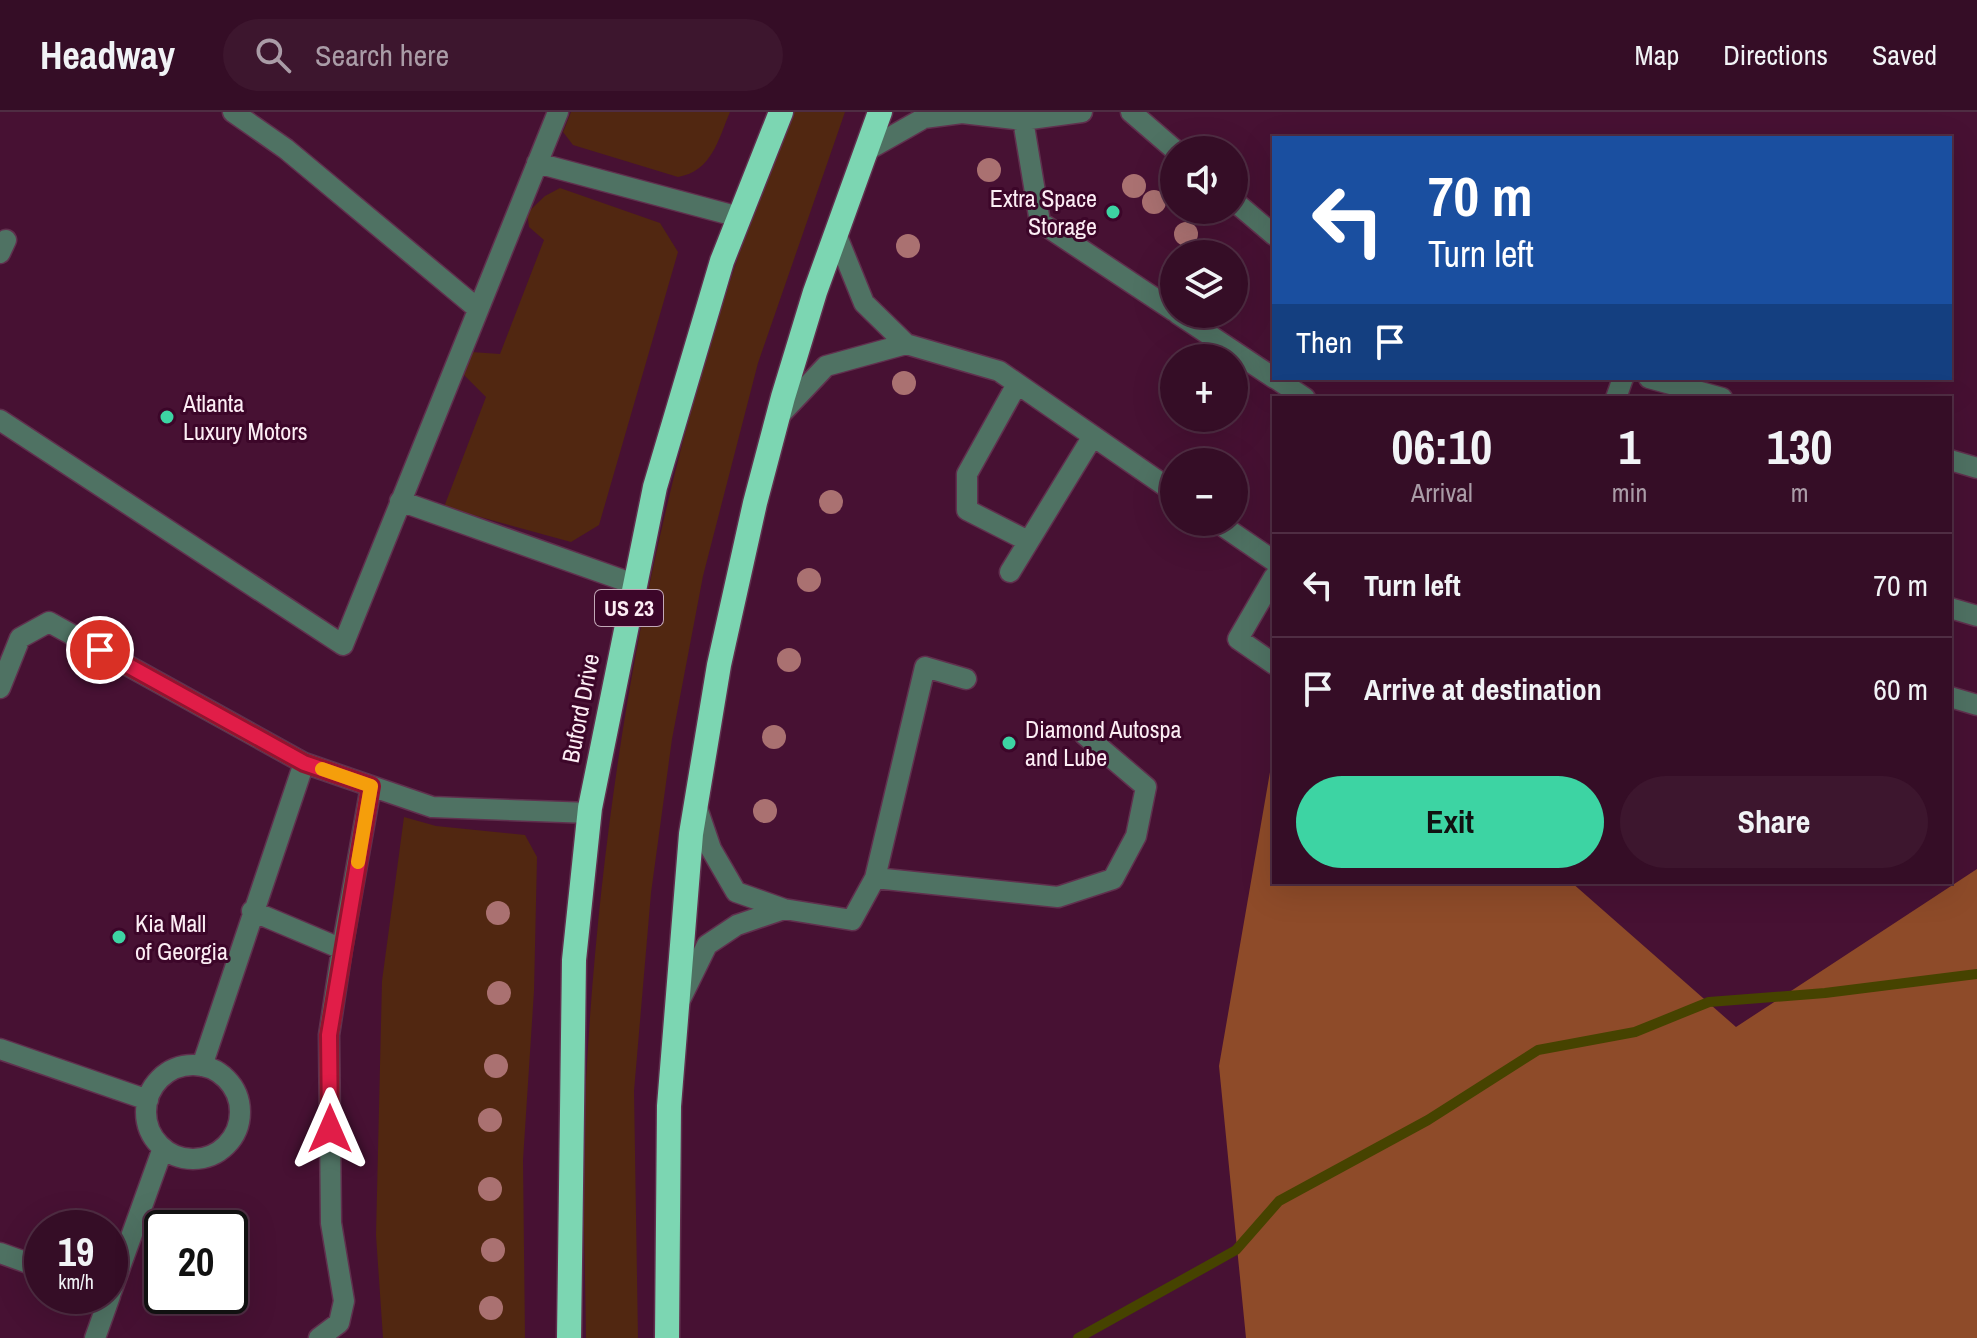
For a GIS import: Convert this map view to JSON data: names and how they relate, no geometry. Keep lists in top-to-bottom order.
{
  "streets": {
    "highway": ["US 23", "Buford Drive"]
  },
  "places": [
    "Extra Space Storage",
    "Atlanta Luxury Motors",
    "Diamond Autospa and Lube",
    "Kia Mall of Georgia"
  ],
  "page": {
    "header": "Headway",
    "search": "Search here",
    "nav": ["Map", "Directions", "Saved"],
    "map_buttons": ["+", "−"],
    "turn": ["70 m", "Turn left"],
    "then": "Then",
    "eta": [
      "06:10",
      "Arrival",
      "1",
      "min",
      "130",
      "m"
    ],
    "list": [
      {
        "name": "Turn left",
        "value": "70 m"
      },
      {
        "name": "Arrive at destination",
        "value": "60 m"
      }
    ],
    "buttons": ["Exit", "Share"],
    "speed": "19 km/h",
    "limit": "20"
  }
}
